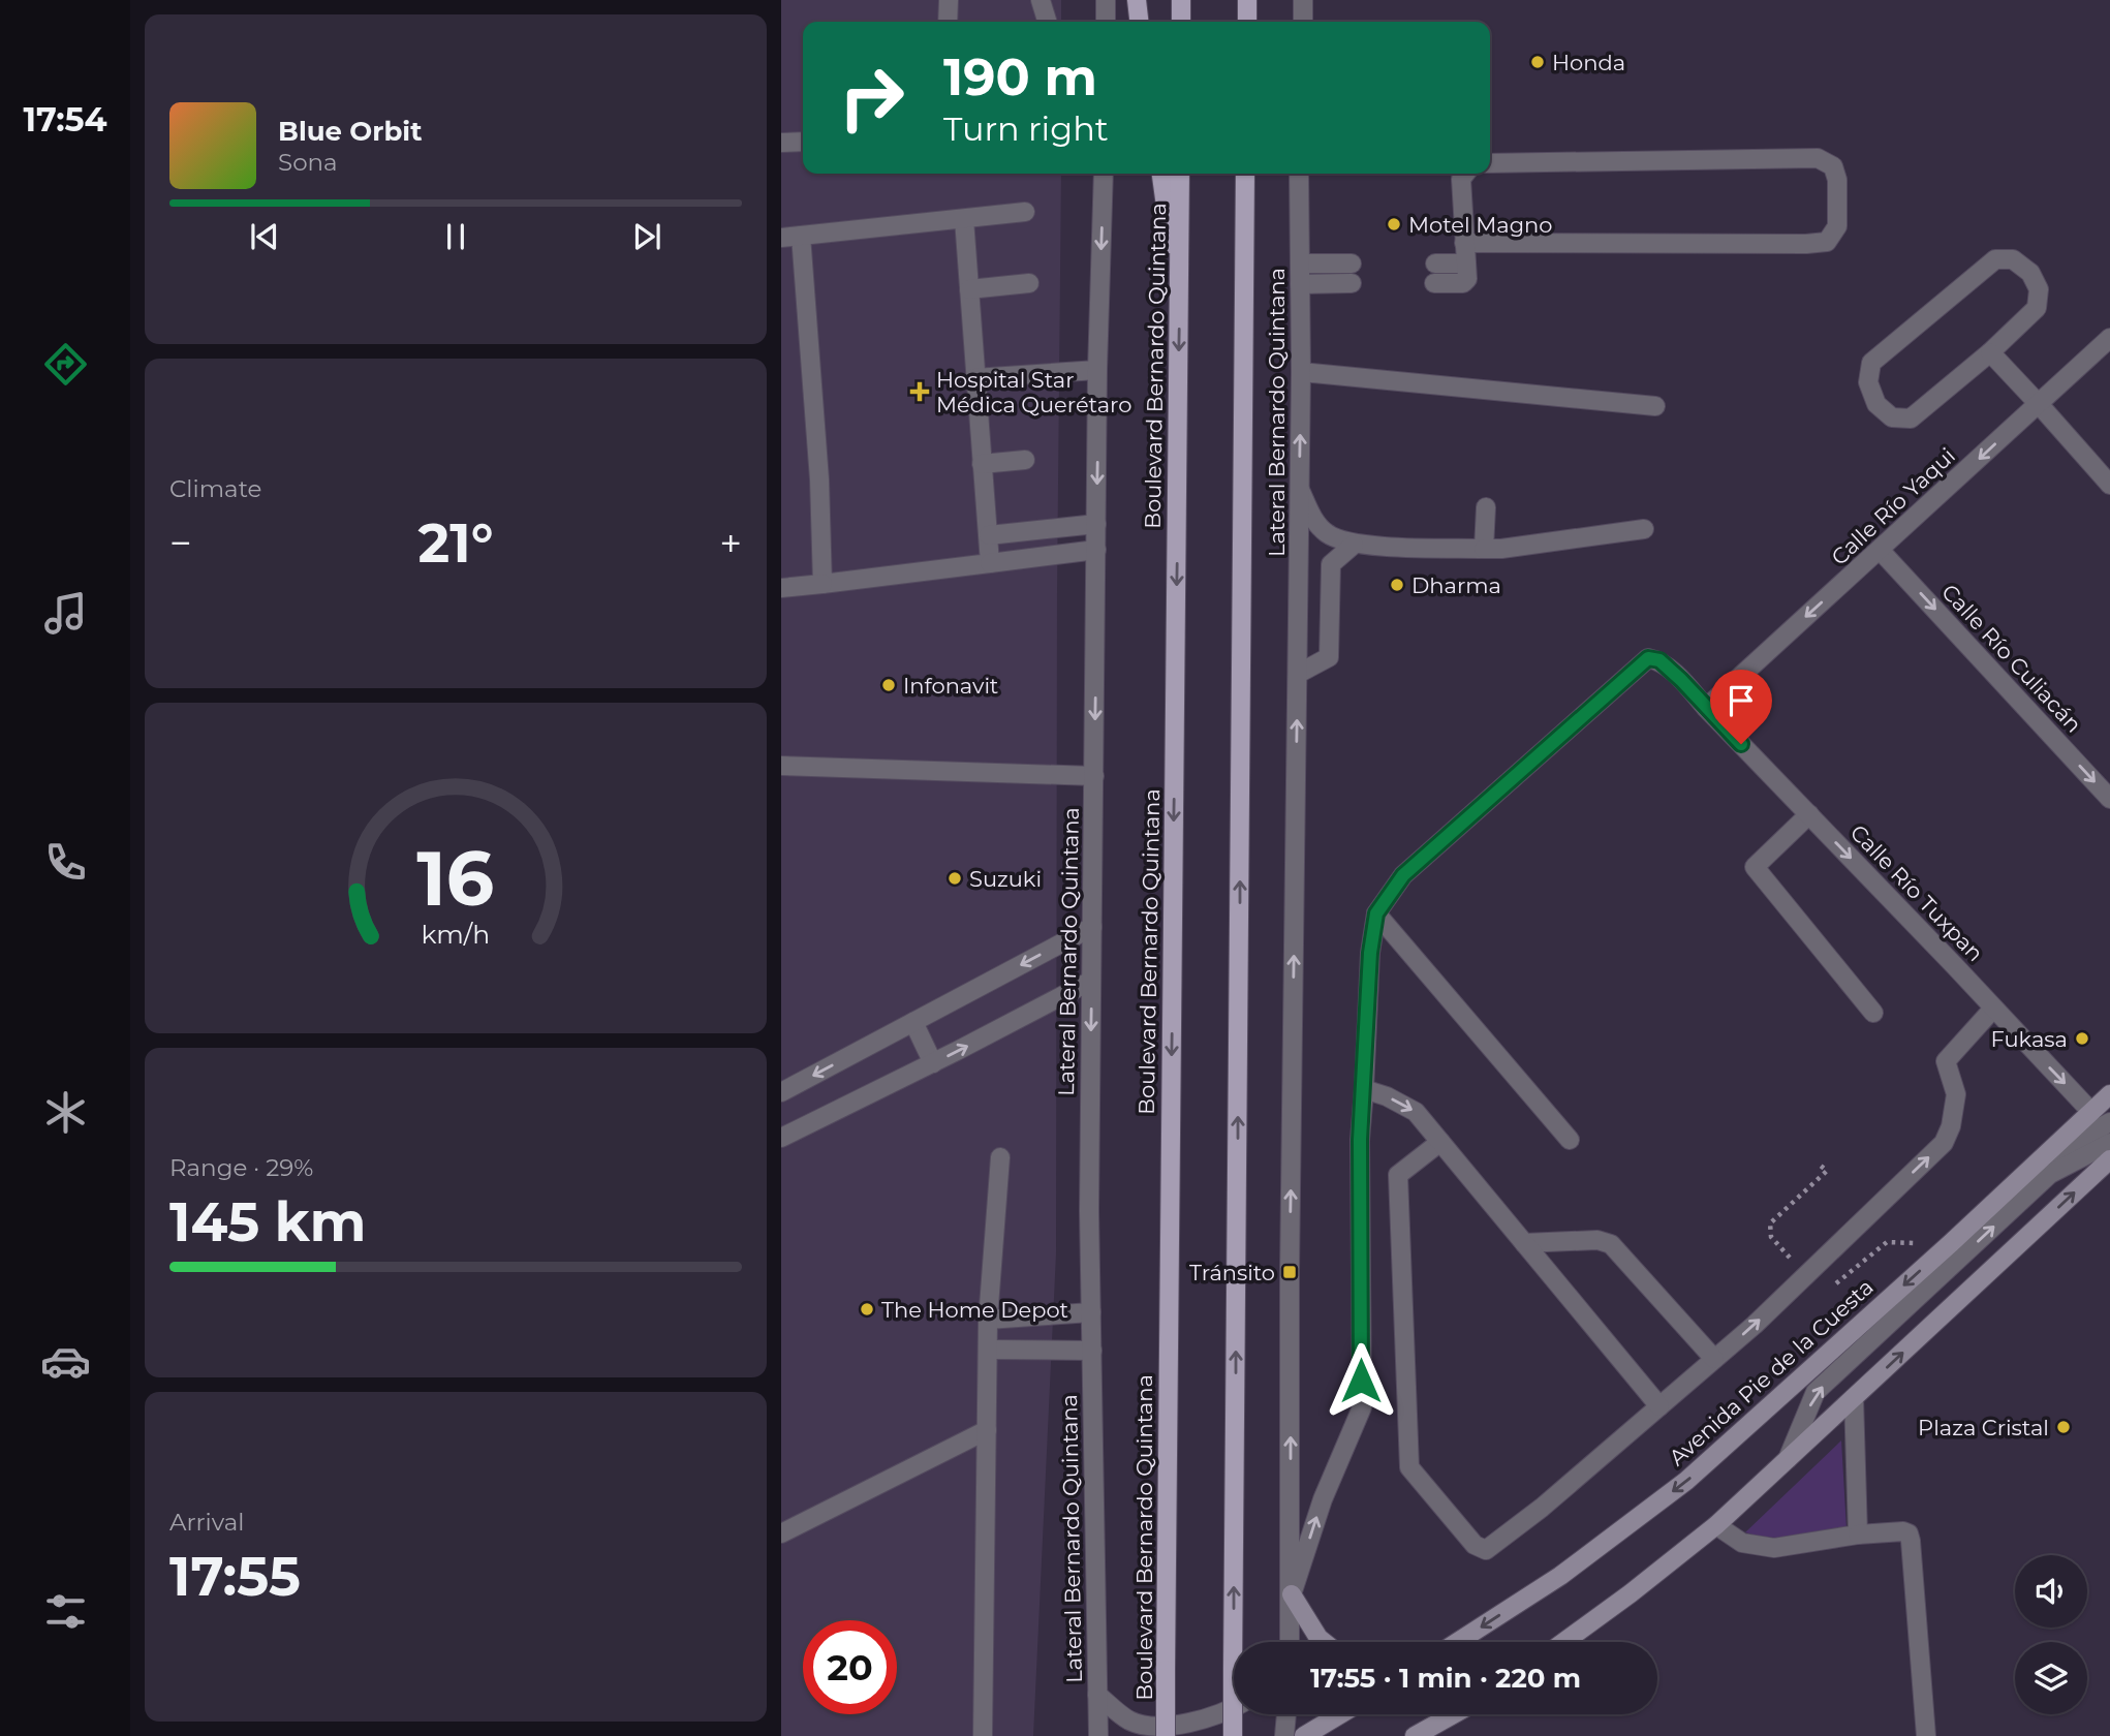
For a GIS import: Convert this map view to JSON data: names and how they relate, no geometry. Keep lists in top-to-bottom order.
{
  "streets": {
    "main road": ["Boulevard Bernardo Quintana", "Avenida Pie de la Cuesta"],
    "street": [
      "Lateral Bernardo Quintana",
      "Calle Río Yaqui",
      "Calle Río Culiacán",
      "Calle Río Tuxpan"
    ]
  },
  "crossings": [
    ["Calle Río Yaqui", "Calle Río Culiacán"],
    ["Calle Río Yaqui", "Calle Río Tuxpan"],
    ["Calle Río Tuxpan", "Avenida Pie de la Cuesta"]
  ],
  "one_way": ["Calle Río Yaqui", "Calle Río Culiacán", "Calle Río Tuxpan"],
  "places": {
    "other": [
      "Honda",
      "Motel Magno",
      "Dharma",
      "Infonavit",
      "Suzuki",
      "Fukasa",
      "The Home Depot",
      "Plaza Cristal"
    ],
    "health": ["Hospital Star Médica Querétaro"],
    "transit": ["Tránsito"]
  },
  "page": {
    "tabs": "17:54",
    "turn": ["190 m", "Turn right"],
    "song": ["Blue Orbit", "Sona"],
    "tile": [
      "Climate",
      ["Range · 29%", "145 km"],
      ["Arrival", "17:55"]
    ],
    "heat": ["−", "21°", "+"],
    "limit": "20",
    "trip": "17:55 · 1 min · 220 m",
    "gauge": ["16", "km/h"]
  }
}
